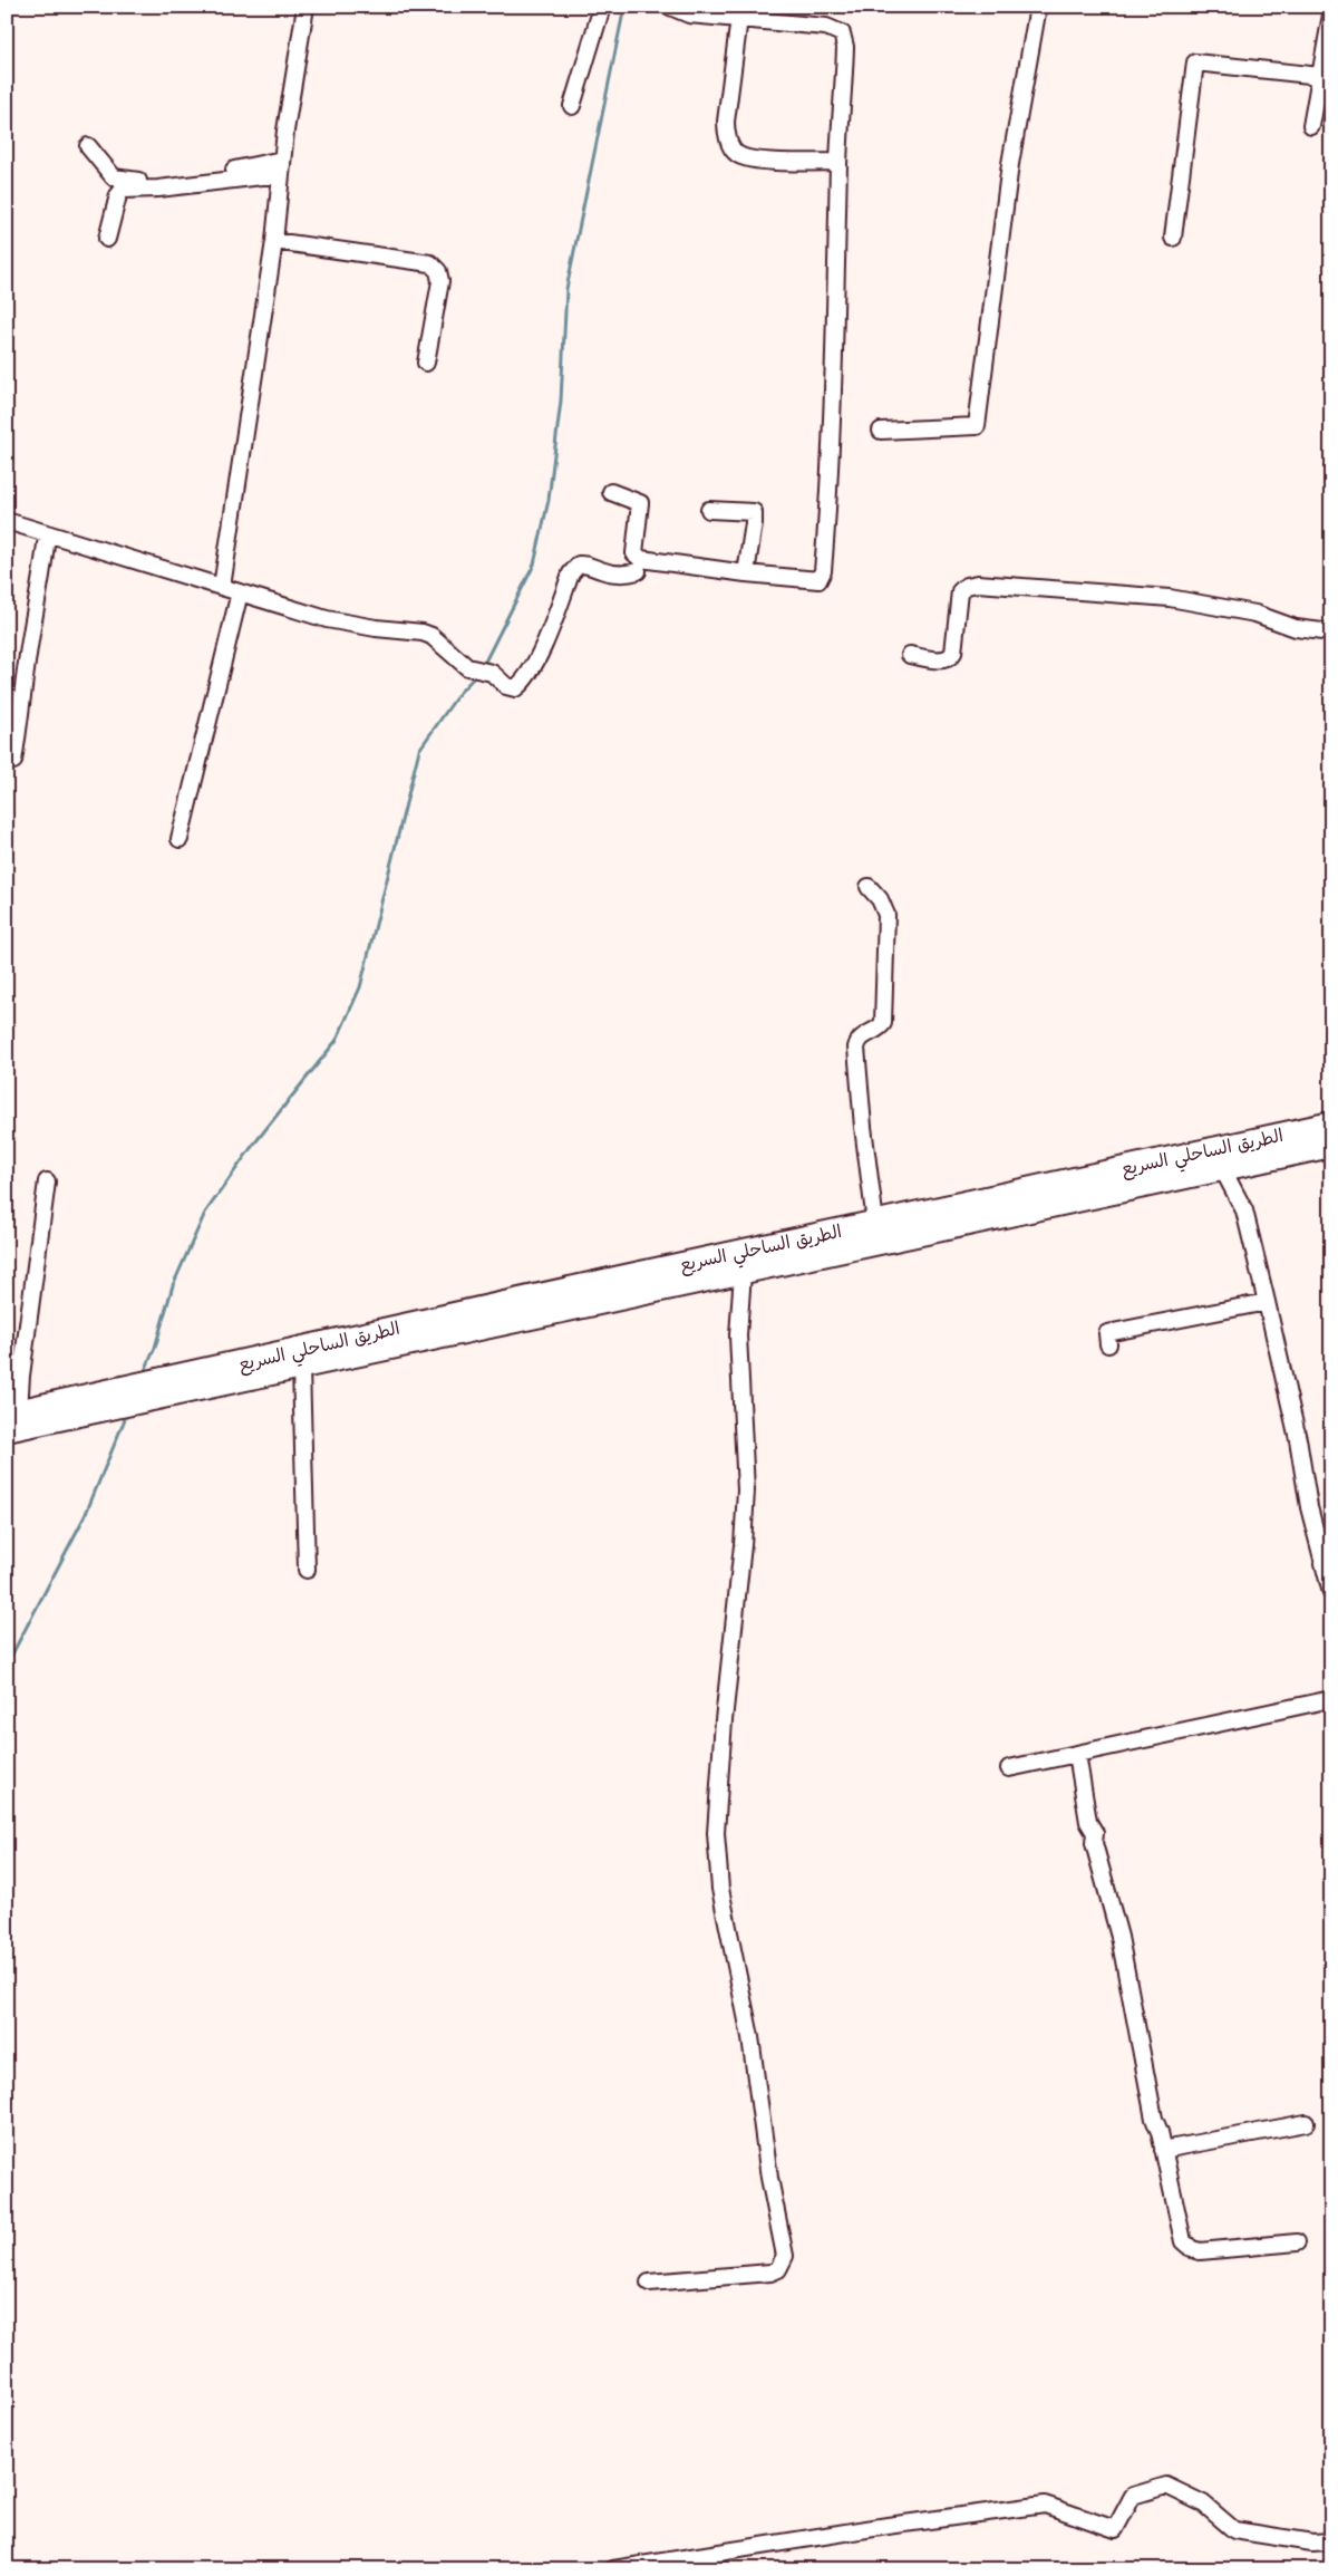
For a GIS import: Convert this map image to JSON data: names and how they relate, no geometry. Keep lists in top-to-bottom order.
{
  "streets": {
    "highway": ["الطريق الساحلي السريع"]
  }
}
